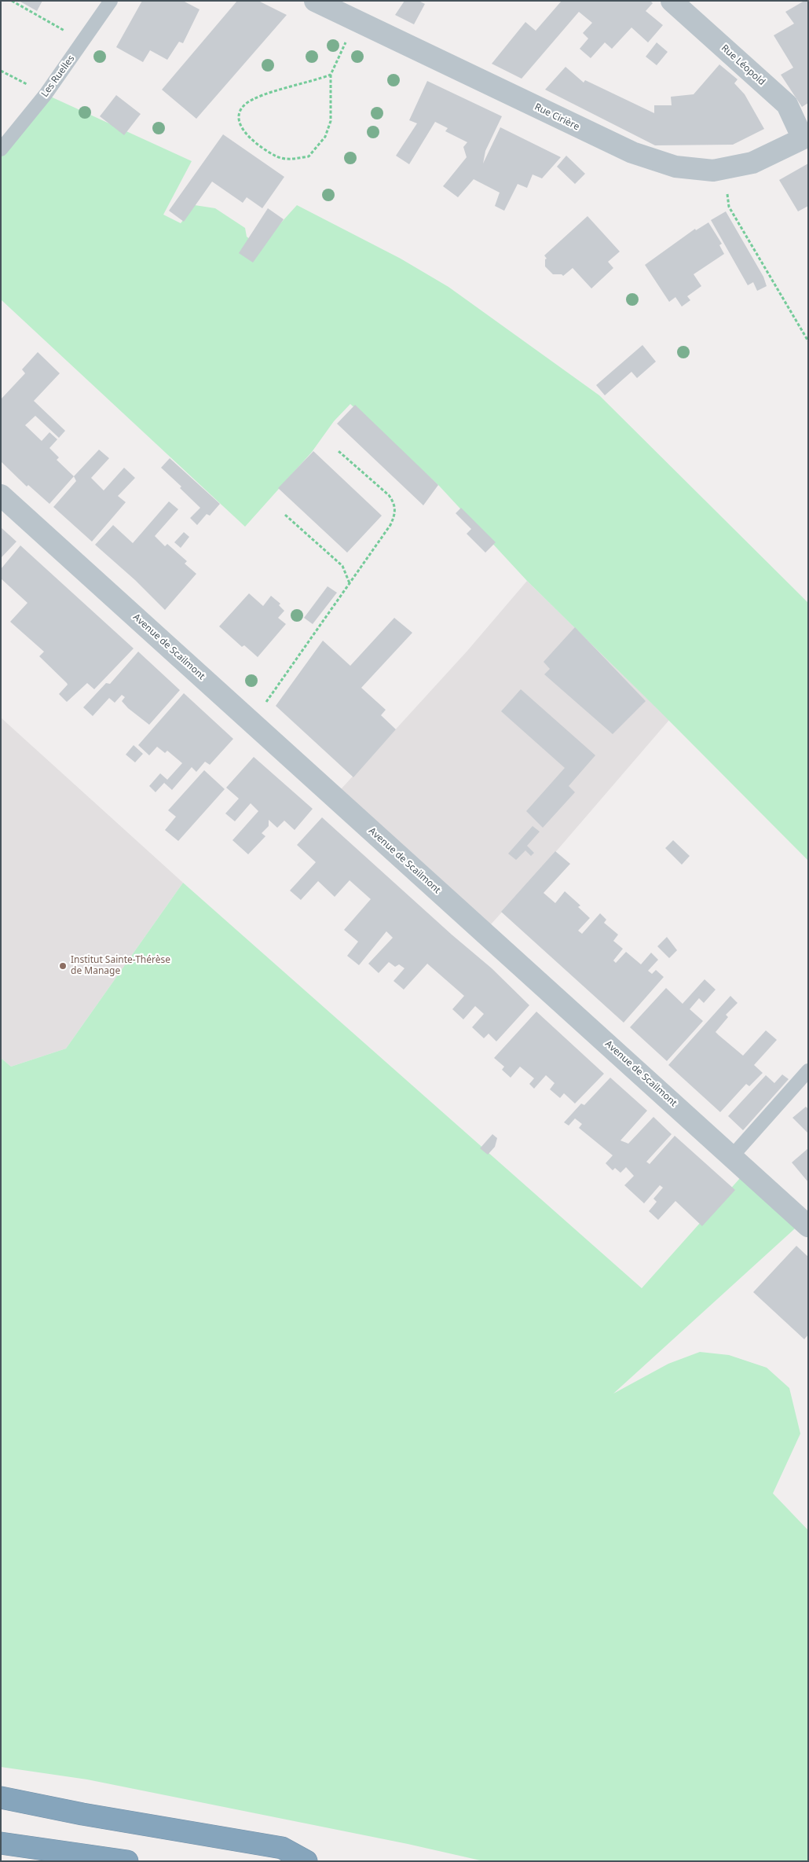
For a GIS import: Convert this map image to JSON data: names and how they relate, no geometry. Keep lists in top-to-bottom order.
{
  "streets": {
    "street": ["Rue Léopold", "Rue Cirière", "Avenue de Scailmont"],
    "lane": ["Les Ruelles"]
  },
  "crossings": [
    ["Rue Léopold", "Rue Cirière"]
  ],
  "places": ["Institut Sainte-Thérèse de Manage"]
}
